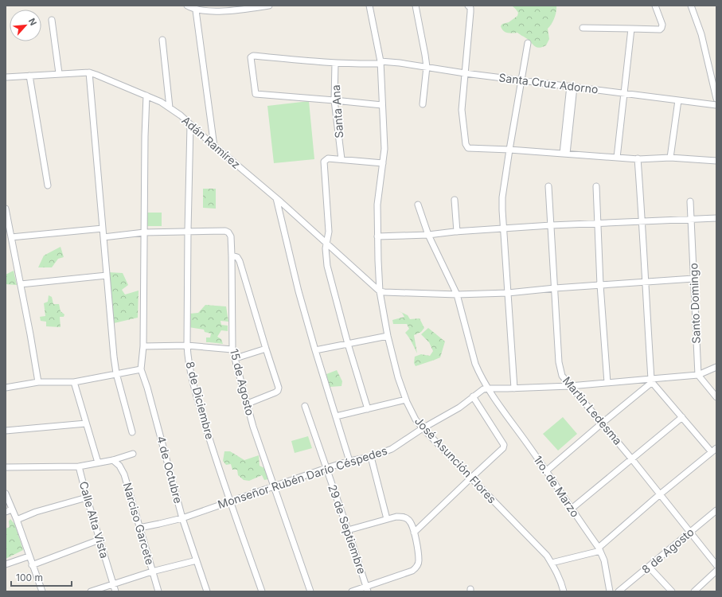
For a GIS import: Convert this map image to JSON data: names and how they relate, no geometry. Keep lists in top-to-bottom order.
{
  "streets": {
    "street": [
      "Santa Cruz Adorno",
      "Santa Ana",
      "Adán Ramírez",
      "Santo Domingo",
      "15 de Agosto",
      "8 de Diciembre",
      "Martin Ledesma",
      "José Asunción Flores",
      "4 de Octubre",
      "Monseñor Rubén Darío Céspedes",
      "1ro. de Marzo",
      "Calle Alta Vista",
      "Narciso Garcete",
      "29 de Septiembre",
      "8 de Agosto"
    ]
  },
  "crossings": [
    ["Santa Cruz Adorno", "Santa Ana"],
    ["Santa Cruz Adorno", "José Asunción Flores"],
    ["Adán Ramírez", "8 de Diciembre"],
    ["Adán Ramírez", "José Asunción Flores"],
    ["Adán Ramírez", "4 de Octubre"],
    ["Santo Domingo", "Monseñor Rubén Darío Céspedes"],
    ["15 de Agosto", "8 de Diciembre"],
    ["15 de Agosto", "4 de Octubre"],
    ["15 de Agosto", "Monseñor Rubén Darío Céspedes"],
    ["8 de Diciembre", "Monseñor Rubén Darío Céspedes"],
    ["Martin Ledesma", "Monseñor Rubén Darío Céspedes"],
    ["Martin Ledesma", "8 de Agosto"],
    ["José Asunción Flores", "Monseñor Rubén Darío Céspedes"],
    ["4 de Octubre", "Monseñor Rubén Darío Céspedes"],
    ["Monseñor Rubén Darío Céspedes", "1ro. de Marzo"],
    ["Monseñor Rubén Darío Céspedes", "Narciso Garcete"],
    ["Monseñor Rubén Darío Céspedes", "29 de Septiembre"]
  ],
  "scale_bar": "100 m",
  "north": "top right"
}
